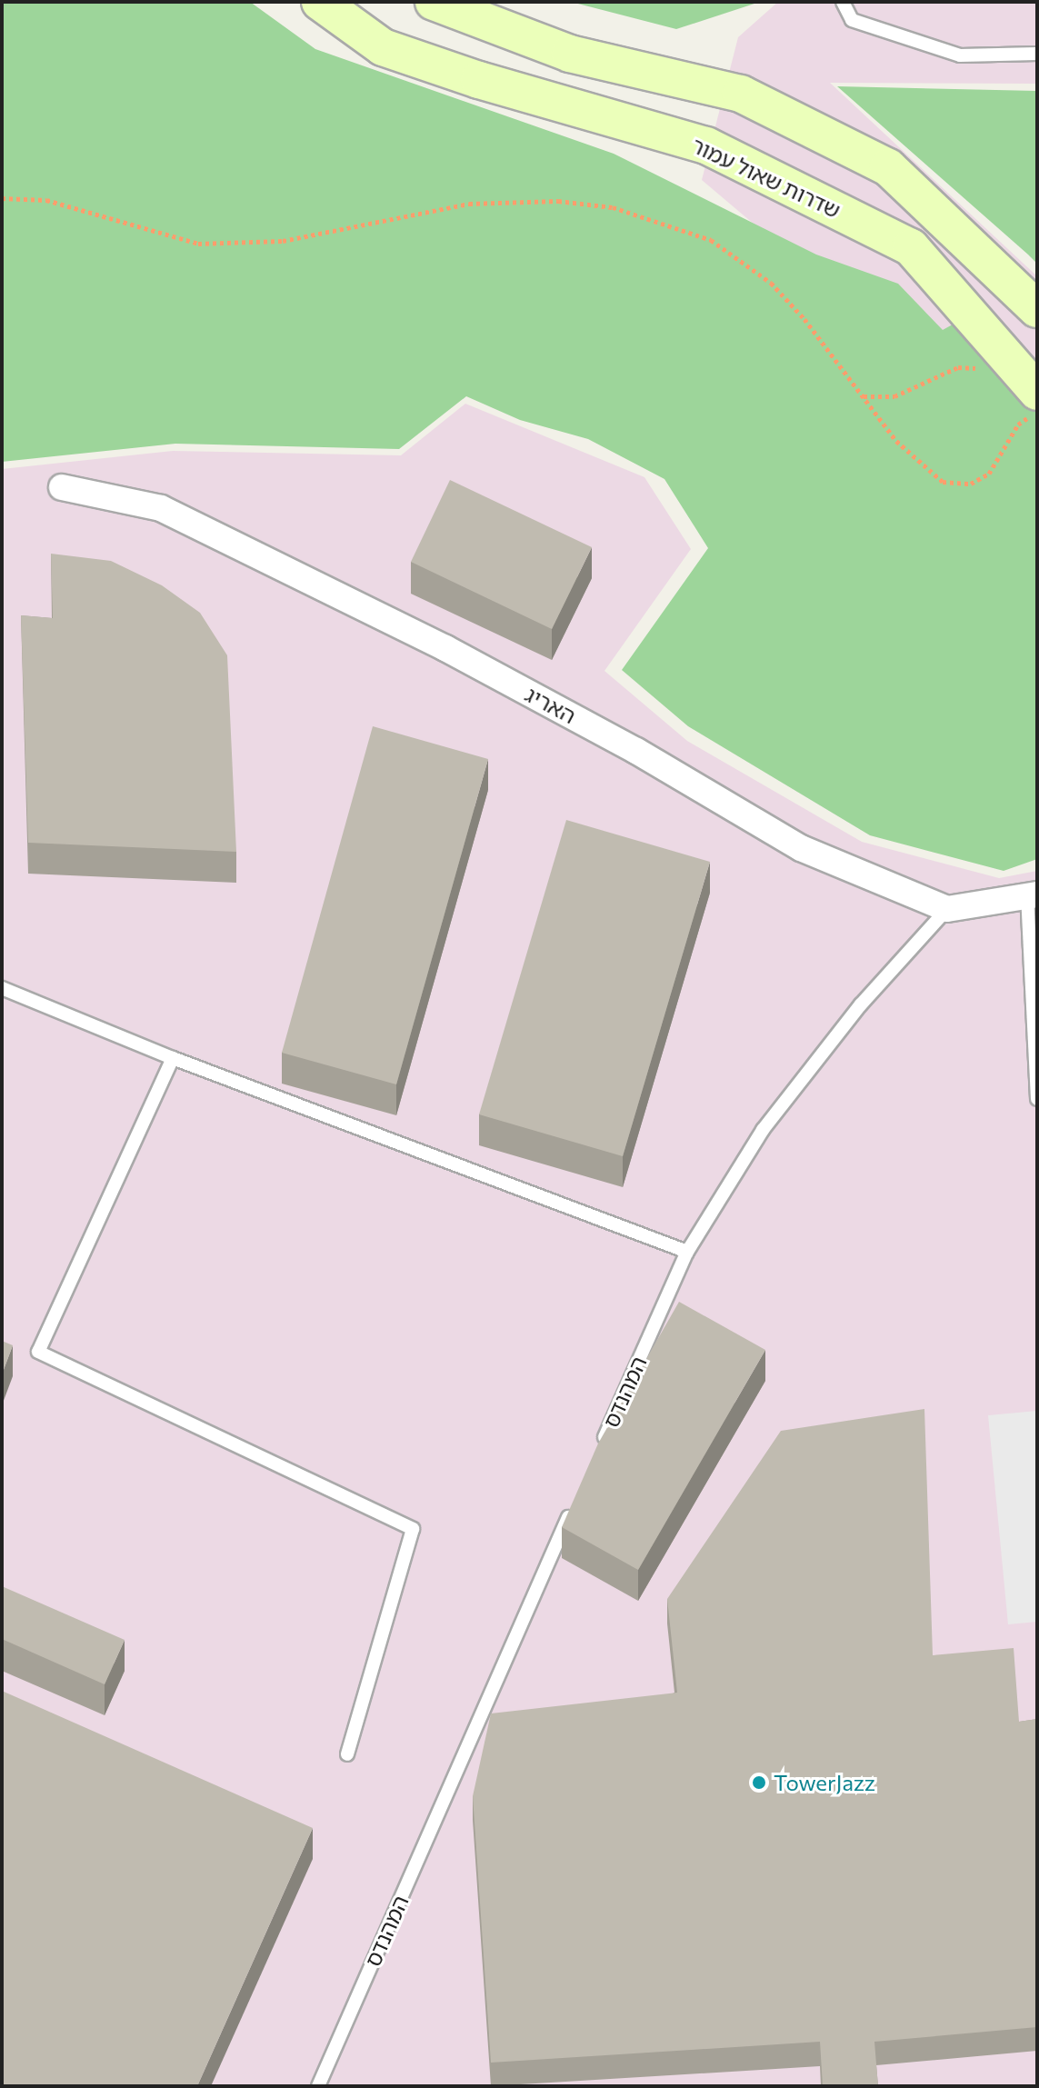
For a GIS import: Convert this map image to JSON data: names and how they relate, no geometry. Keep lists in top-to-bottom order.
{
  "streets": {
    "street": ["שדרות שאול עמור", "האריג"],
    "lane": ["המהנדס"]
  },
  "crossings": [
    ["האריג", "המהנדס"]
  ],
  "places": ["TowerJazz"]
}
